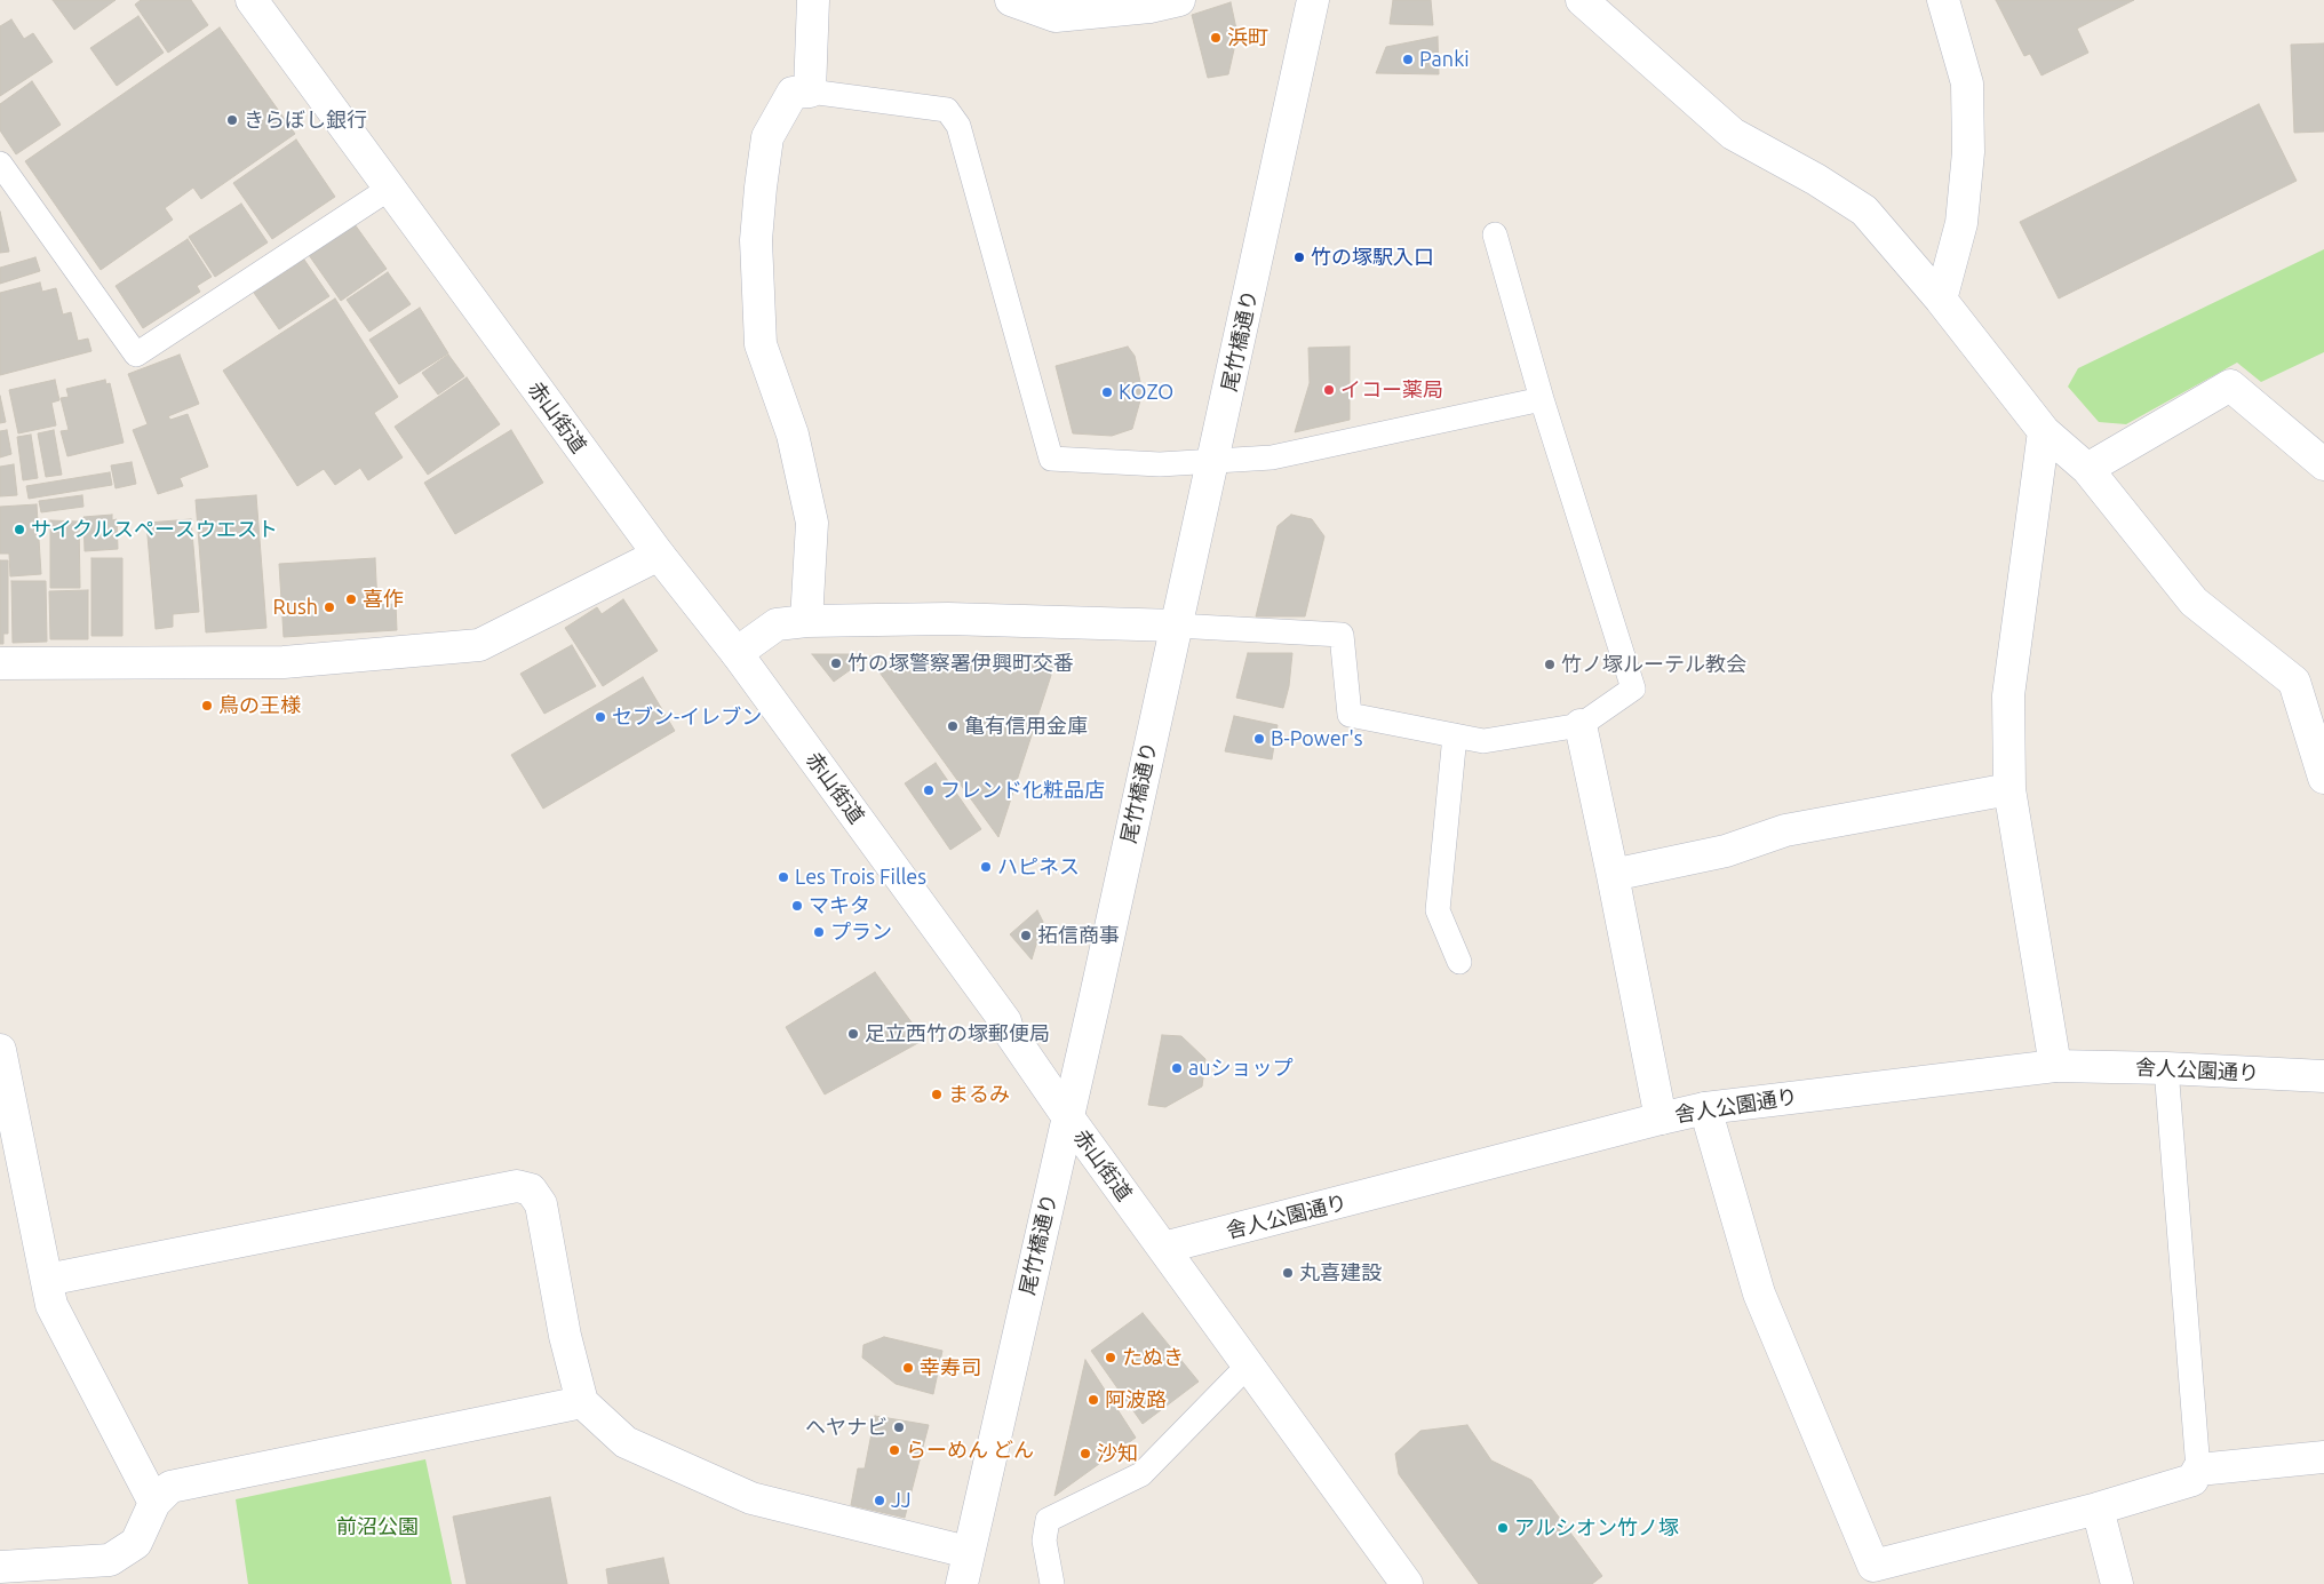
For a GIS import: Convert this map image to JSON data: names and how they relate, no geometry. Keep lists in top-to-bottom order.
{
  "streets": {
    "street": ["尾竹橋通り", "赤山街道", "舎人公園通り"]
  },
  "crossings": [
    ["尾竹橋通り", "赤山街道"],
    ["赤山街道", "舎人公園通り"]
  ],
  "parks": ["前沼公園"],
  "places": [
    "浜町",
    "Panki",
    "きらぼし銀行",
    "竹の塚駅入口",
    "イコー薬局",
    "KOZO",
    "サイクルスペースウエスト",
    "喜作",
    "Rush",
    "竹の塚警察署伊興町交番",
    "竹ノ塚ルーテル教会",
    "鳥の王様",
    "セブン-イレブン",
    "亀有信用金庫",
    "B-Power's",
    "フレンド化粧品店",
    "ハピネス",
    "Les Trois Filles",
    "マキタ",
    "プラン",
    "拓信商事",
    "足立西竹の塚郵便局",
    "auショップ",
    "まるみ",
    "丸喜建設",
    "たぬき",
    "幸寿司",
    "阿波路",
    "ヘヤナビ",
    "らーめん どん",
    "沙知",
    "JJ",
    "アルシオン竹ノ塚"
  ]
}
